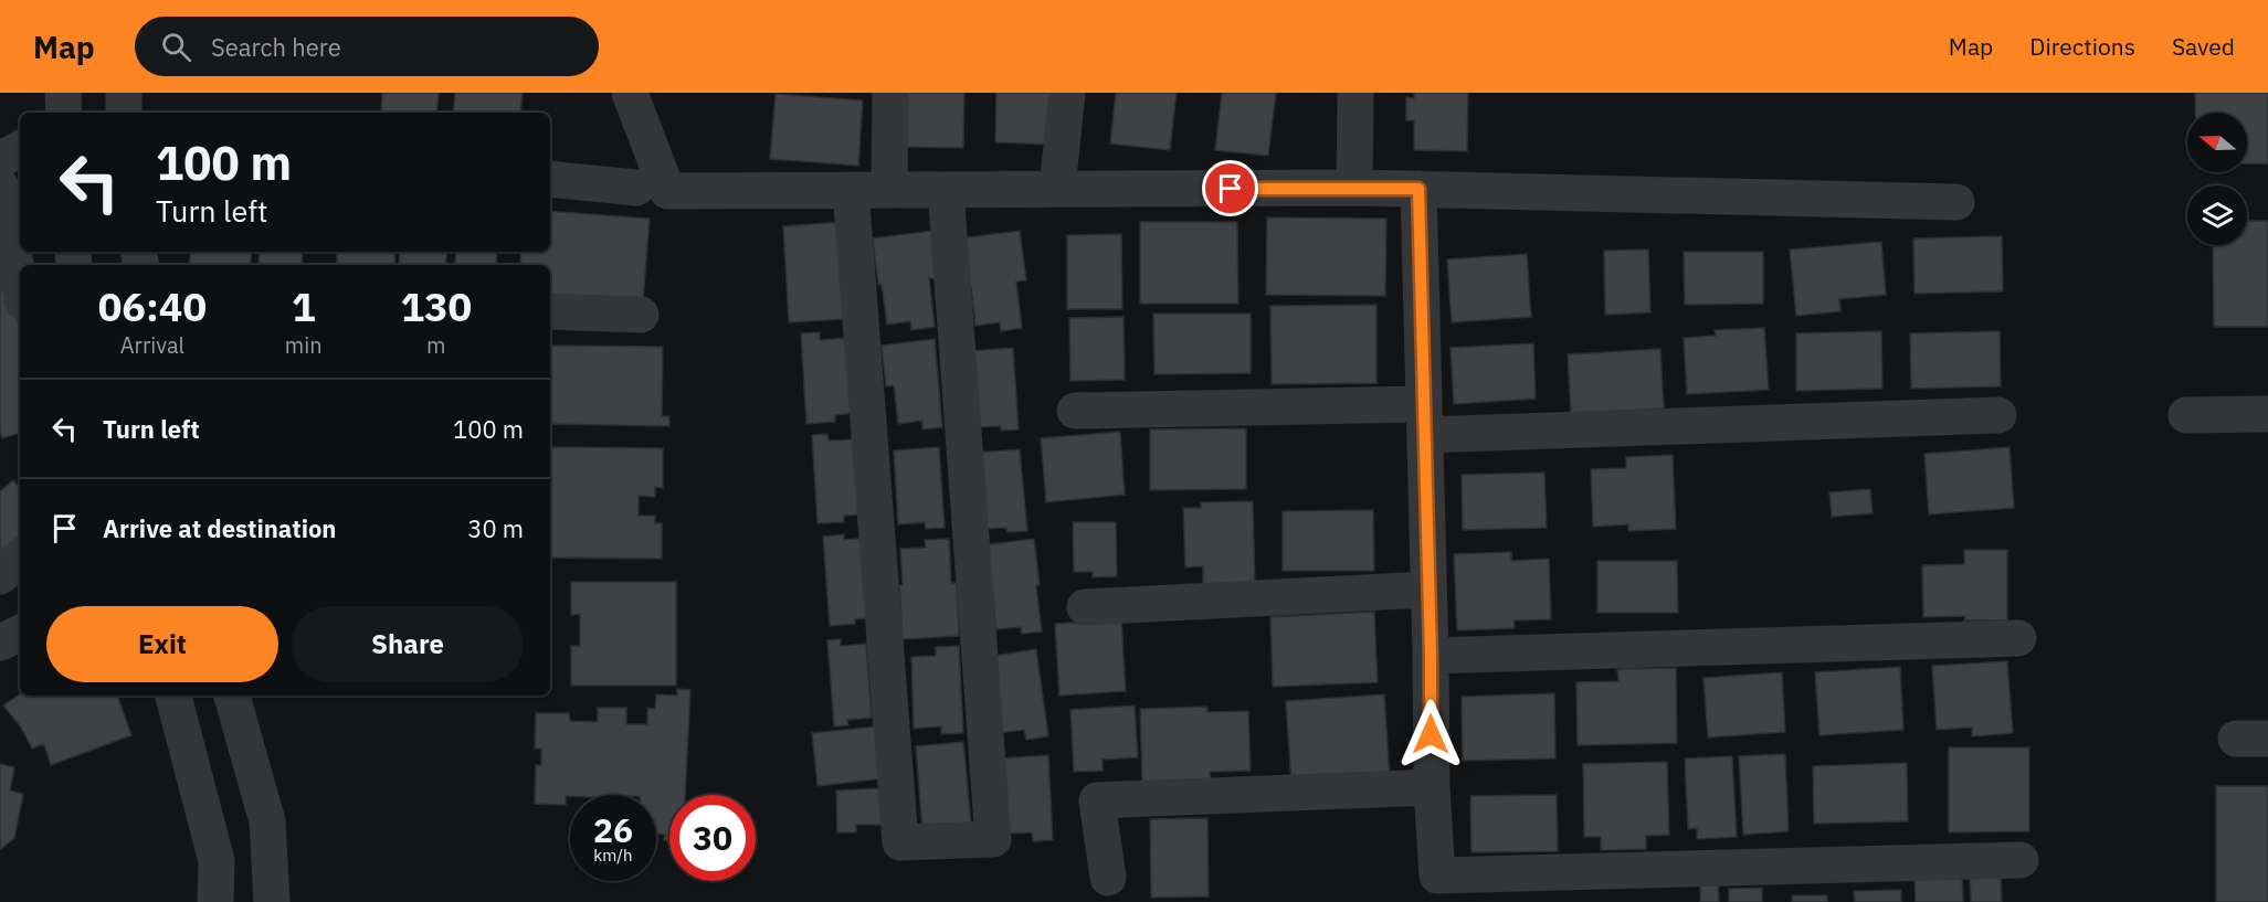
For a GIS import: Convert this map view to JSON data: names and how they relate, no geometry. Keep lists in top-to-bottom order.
{
  "north": "left",
  "page": {
    "header": "Map",
    "search": "Search here",
    "nav": ["Map", "Directions", "Saved"],
    "turn": ["100 m", "Turn left"],
    "eta": [
      "06:40",
      "Arrival",
      "1",
      "min",
      "130",
      "m"
    ],
    "list": [
      {
        "name": "Turn left",
        "value": "100 m"
      },
      {
        "name": "Arrive at destination",
        "value": "30 m"
      }
    ],
    "buttons": ["Exit", "Share"],
    "speed": "26 km/h",
    "limit": "30"
  }
}
